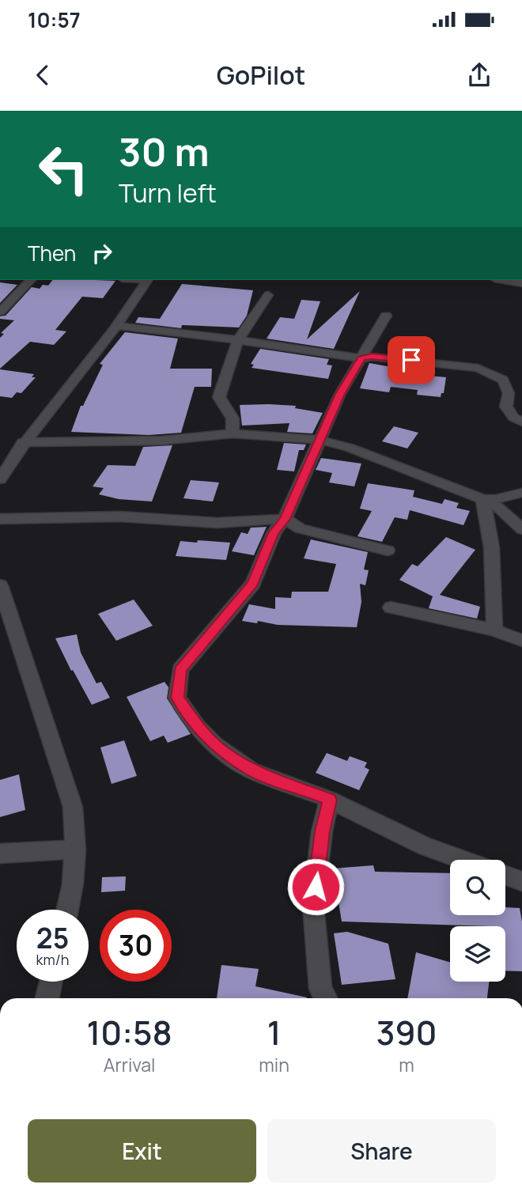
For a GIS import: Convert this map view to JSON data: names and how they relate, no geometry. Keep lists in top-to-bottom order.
{
  "page": {
    "status": "10:57",
    "header": "GoPilot",
    "turn": ["30 m", "Turn left"],
    "then": "Then",
    "speed": "25 km/h",
    "limit": "30",
    "eta": [
      "10:58",
      "Arrival",
      "1",
      "min",
      "390",
      "m"
    ],
    "buttons": ["Exit", "Share"]
  }
}
